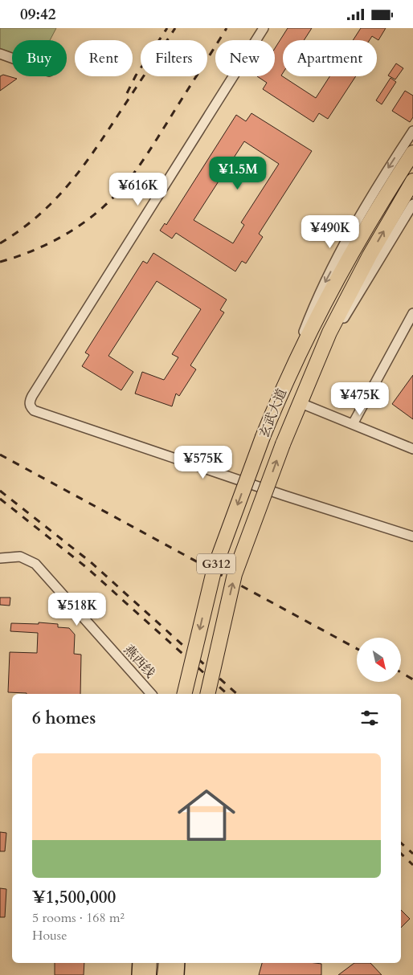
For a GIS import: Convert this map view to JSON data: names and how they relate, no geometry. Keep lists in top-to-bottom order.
{
  "streets": {
    "highway": ["玄武大道", "G312"],
    "street": ["燕西线"]
  },
  "north": "bottom right",
  "page": {
    "status": "09:42",
    "chip": [
      "Buy",
      "Rent",
      "Filters",
      "New",
      "Apartment"
    ],
    "price": [
      "¥1.5M",
      "¥616K",
      "¥490K",
      "¥475K",
      "¥575K",
      "¥518K"
    ],
    "heading": "6 homes",
    "list": [
      {
        "name": "¥1,500,000",
        "note": "5 rooms · 168 m² · House"
      }
    ]
  }
}
